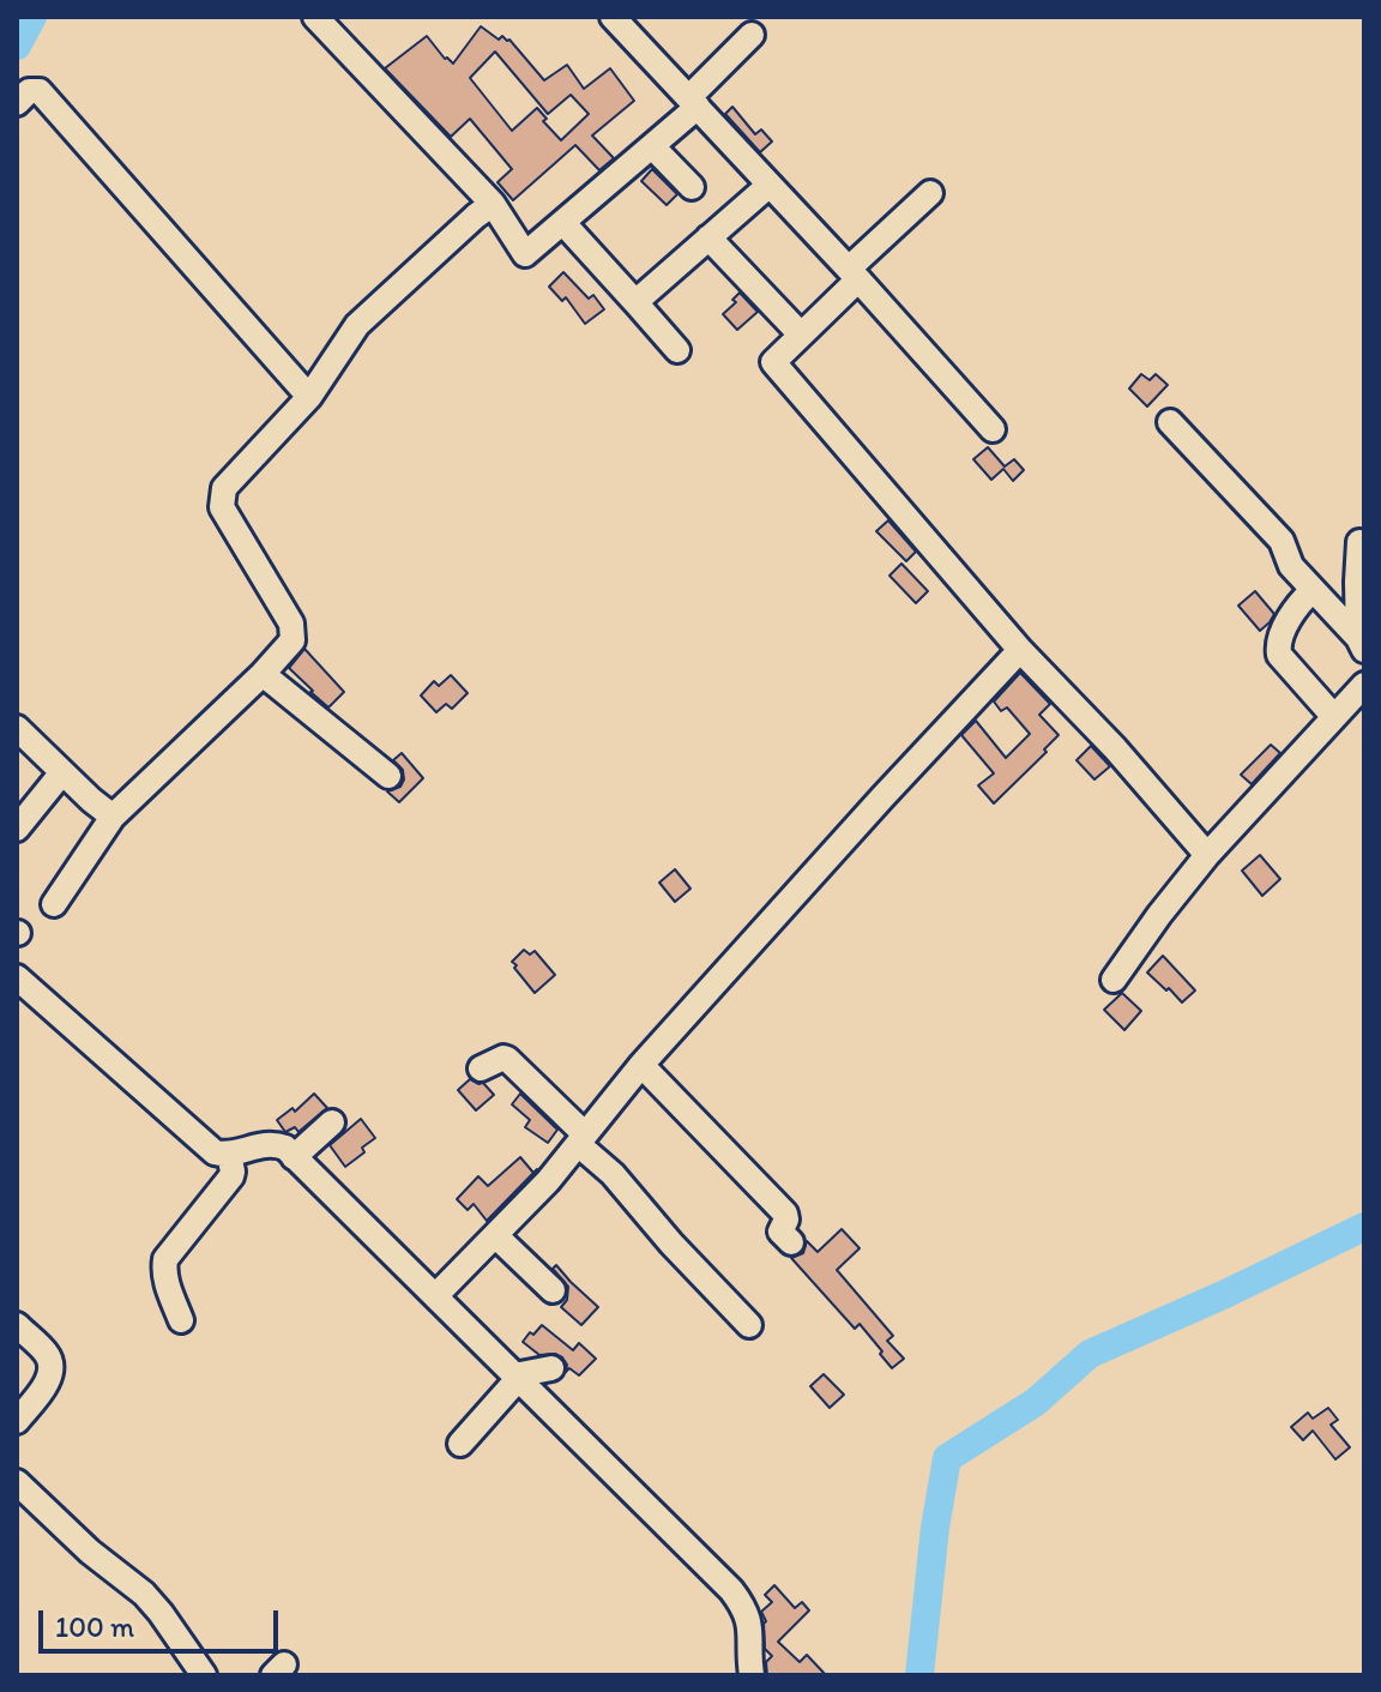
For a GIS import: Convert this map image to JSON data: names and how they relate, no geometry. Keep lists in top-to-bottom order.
{
  "scale_bar": "100 m"
}
